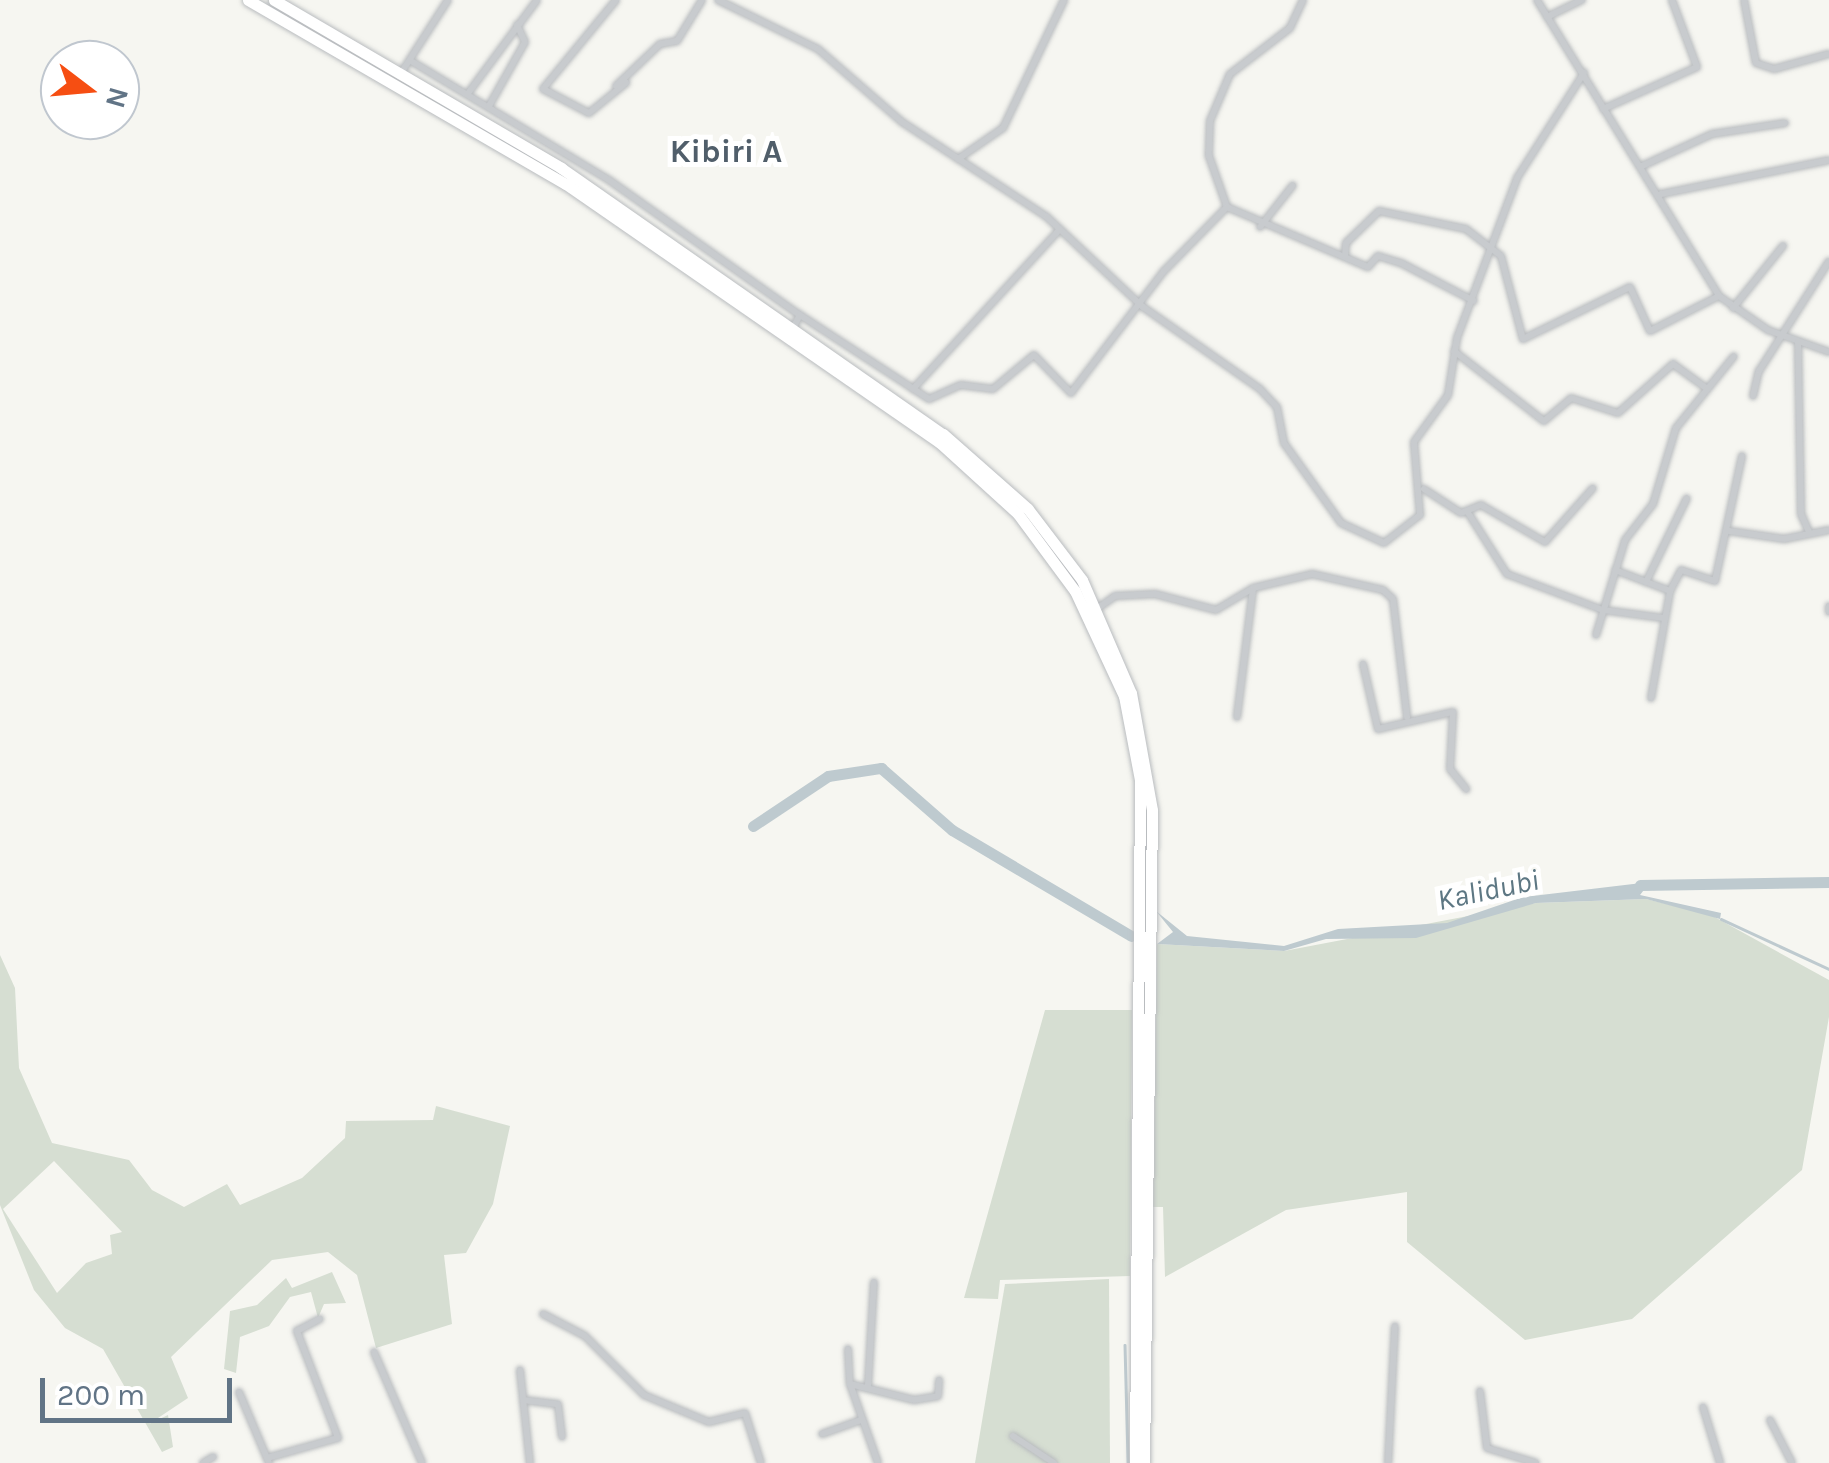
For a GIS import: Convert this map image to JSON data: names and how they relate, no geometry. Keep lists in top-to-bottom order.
{
  "districts": ["Kibiri A"],
  "water": ["Kalidubi"],
  "scale_bar": "200 m",
  "north": "right"
}
